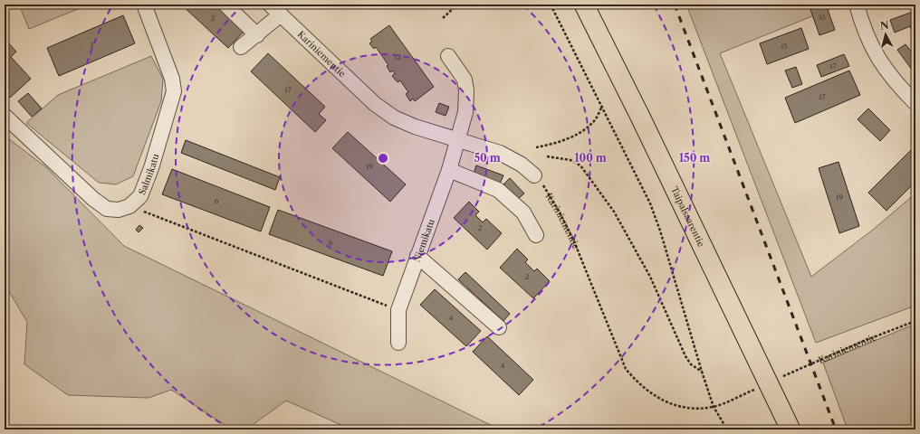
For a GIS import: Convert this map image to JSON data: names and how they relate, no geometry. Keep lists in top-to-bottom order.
{
  "streets": {
    "main road": ["Taipalsaarentie"],
    "street": ["Kariniementie", "Salmikatu", "Niemikatu"]
  },
  "crossings": [
    ["Kariniementie", "Niemikatu"]
  ],
  "house_numbers": [
    "15",
    "2",
    "3",
    "15",
    "12",
    "17",
    "17",
    "17",
    "19",
    "19",
    "6",
    "2",
    "6",
    "2",
    "4",
    "4"
  ],
  "north": "top",
  "rings": ["50 m", "100 m", "150 m"]
}
